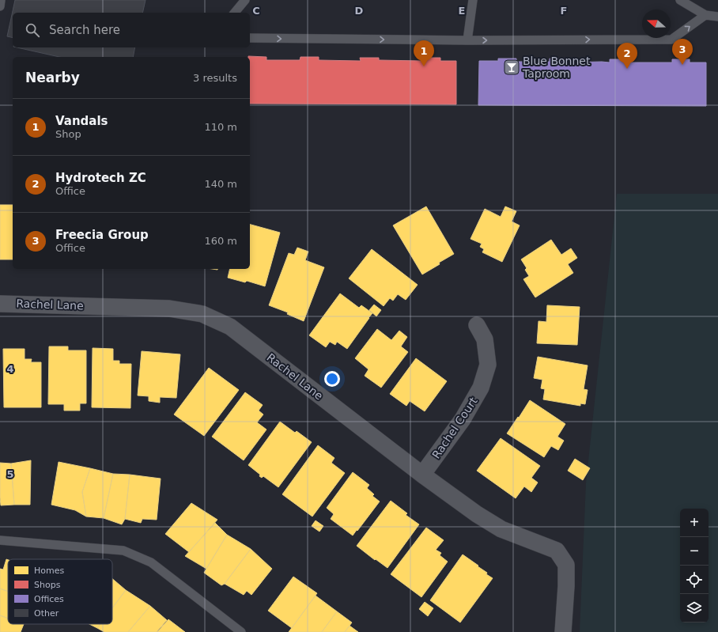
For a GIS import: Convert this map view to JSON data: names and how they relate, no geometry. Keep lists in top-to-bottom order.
{
  "streets": {
    "street": ["Rachel Lane", "Rachel Court"]
  },
  "crossings": [
    ["Rachel Lane", "Rachel Court"]
  ],
  "places": {
    "bar": ["Blue Bonnet Taproom"]
  },
  "legend": [
    "Homes",
    "Shops",
    "Offices",
    "Other"
  ],
  "north": "left",
  "page": {
    "search": "Search here",
    "pins": ["3", "1", "2"],
    "heading": ["Nearby", "3 results"],
    "list": [
      {
        "mark": "1",
        "name": "Vandals",
        "note": "Shop",
        "value": "110 m"
      },
      {
        "mark": "2",
        "name": "Hydrotech ZC",
        "note": "Office",
        "value": "140 m"
      },
      {
        "mark": "3",
        "name": "Freecia Group",
        "note": "Office",
        "value": "160 m"
      }
    ],
    "map_buttons": ["+", "−"]
  },
  "grid": {
    "columns": [
      "C",
      "D",
      "E",
      "F"
    ],
    "rows": ["4", "5"]
  }
}
